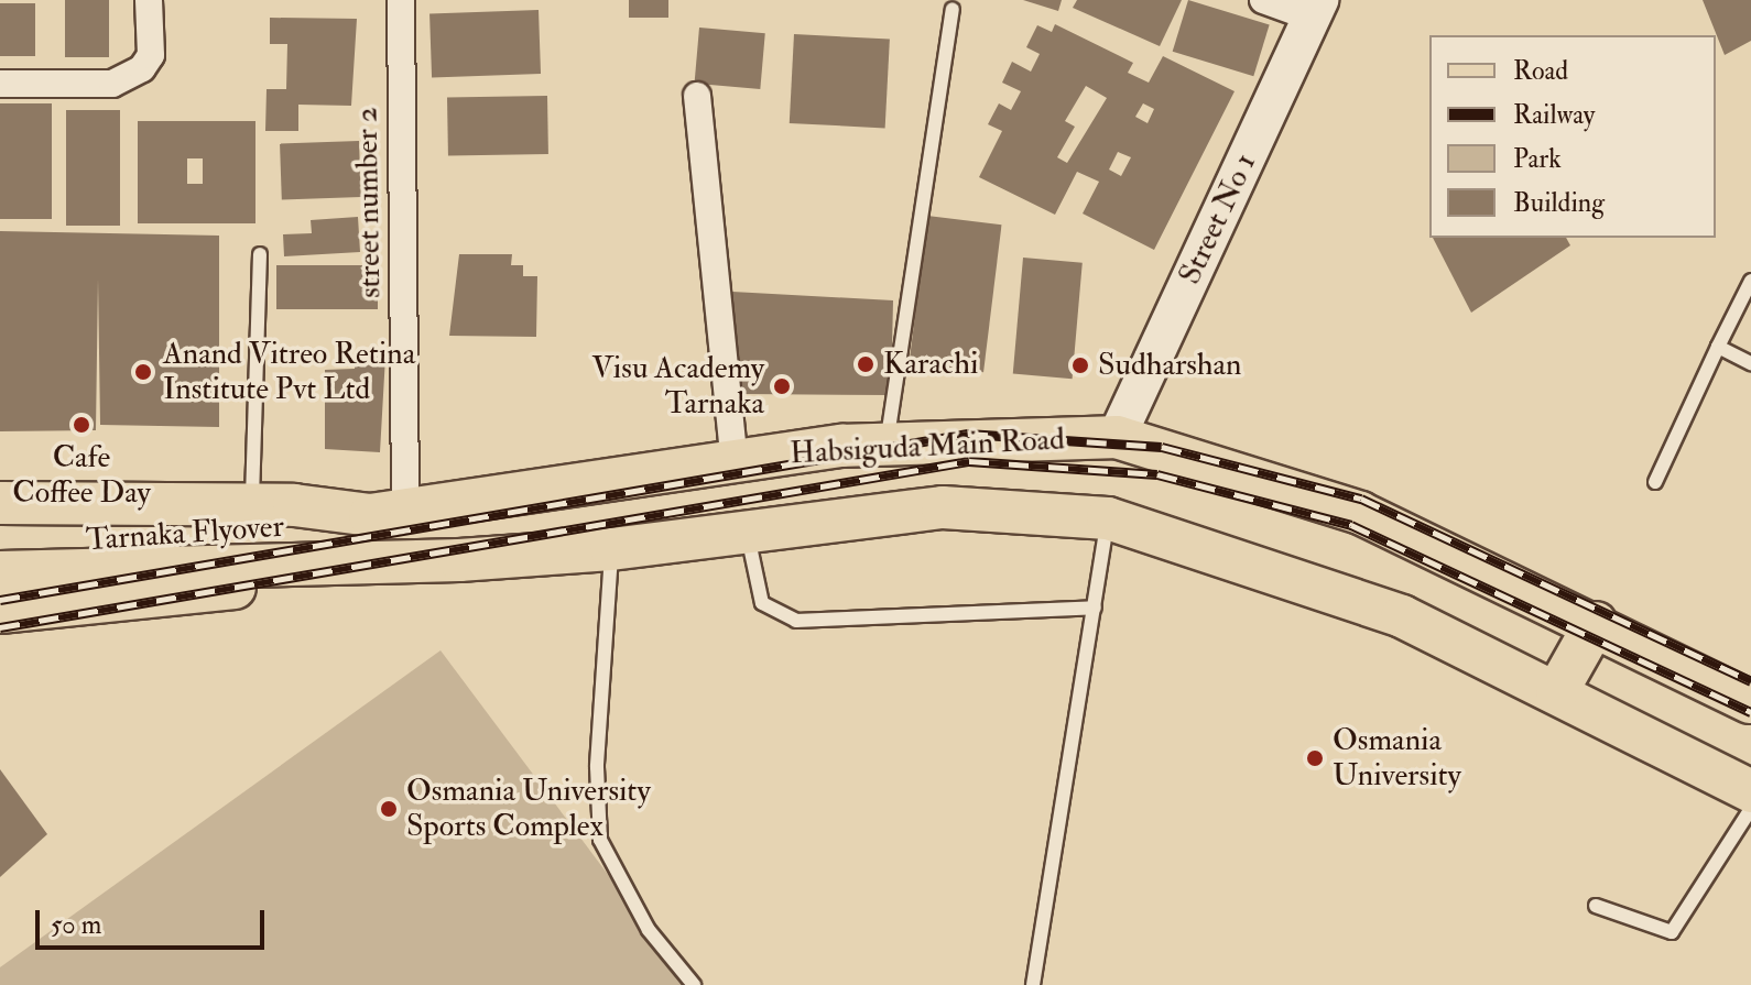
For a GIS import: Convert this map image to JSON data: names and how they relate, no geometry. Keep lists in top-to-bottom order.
{
  "streets": {
    "main road": ["Habsiguda Main Road", "Tarnaka Flyover"],
    "street": ["street number 2", "Street No 1"]
  },
  "crossings": [
    ["street number 2", "Habsiguda Main Road"],
    ["street number 2", "Tarnaka Flyover"],
    ["Street No 1", "Habsiguda Main Road"],
    ["Habsiguda Main Road", "Tarnaka Flyover"]
  ],
  "places": [
    "Karachi",
    "Sudharshan",
    "Anand Vitreo Retina Institute Pvt Ltd",
    "Visu Academy Tarnaka",
    "Cafe Coffee Day",
    "Osmania University",
    "Osmania University Sports Complex"
  ],
  "legend": [
    "Road",
    "Railway",
    "Park",
    "Building"
  ],
  "scale_bar": "50 m"
}
